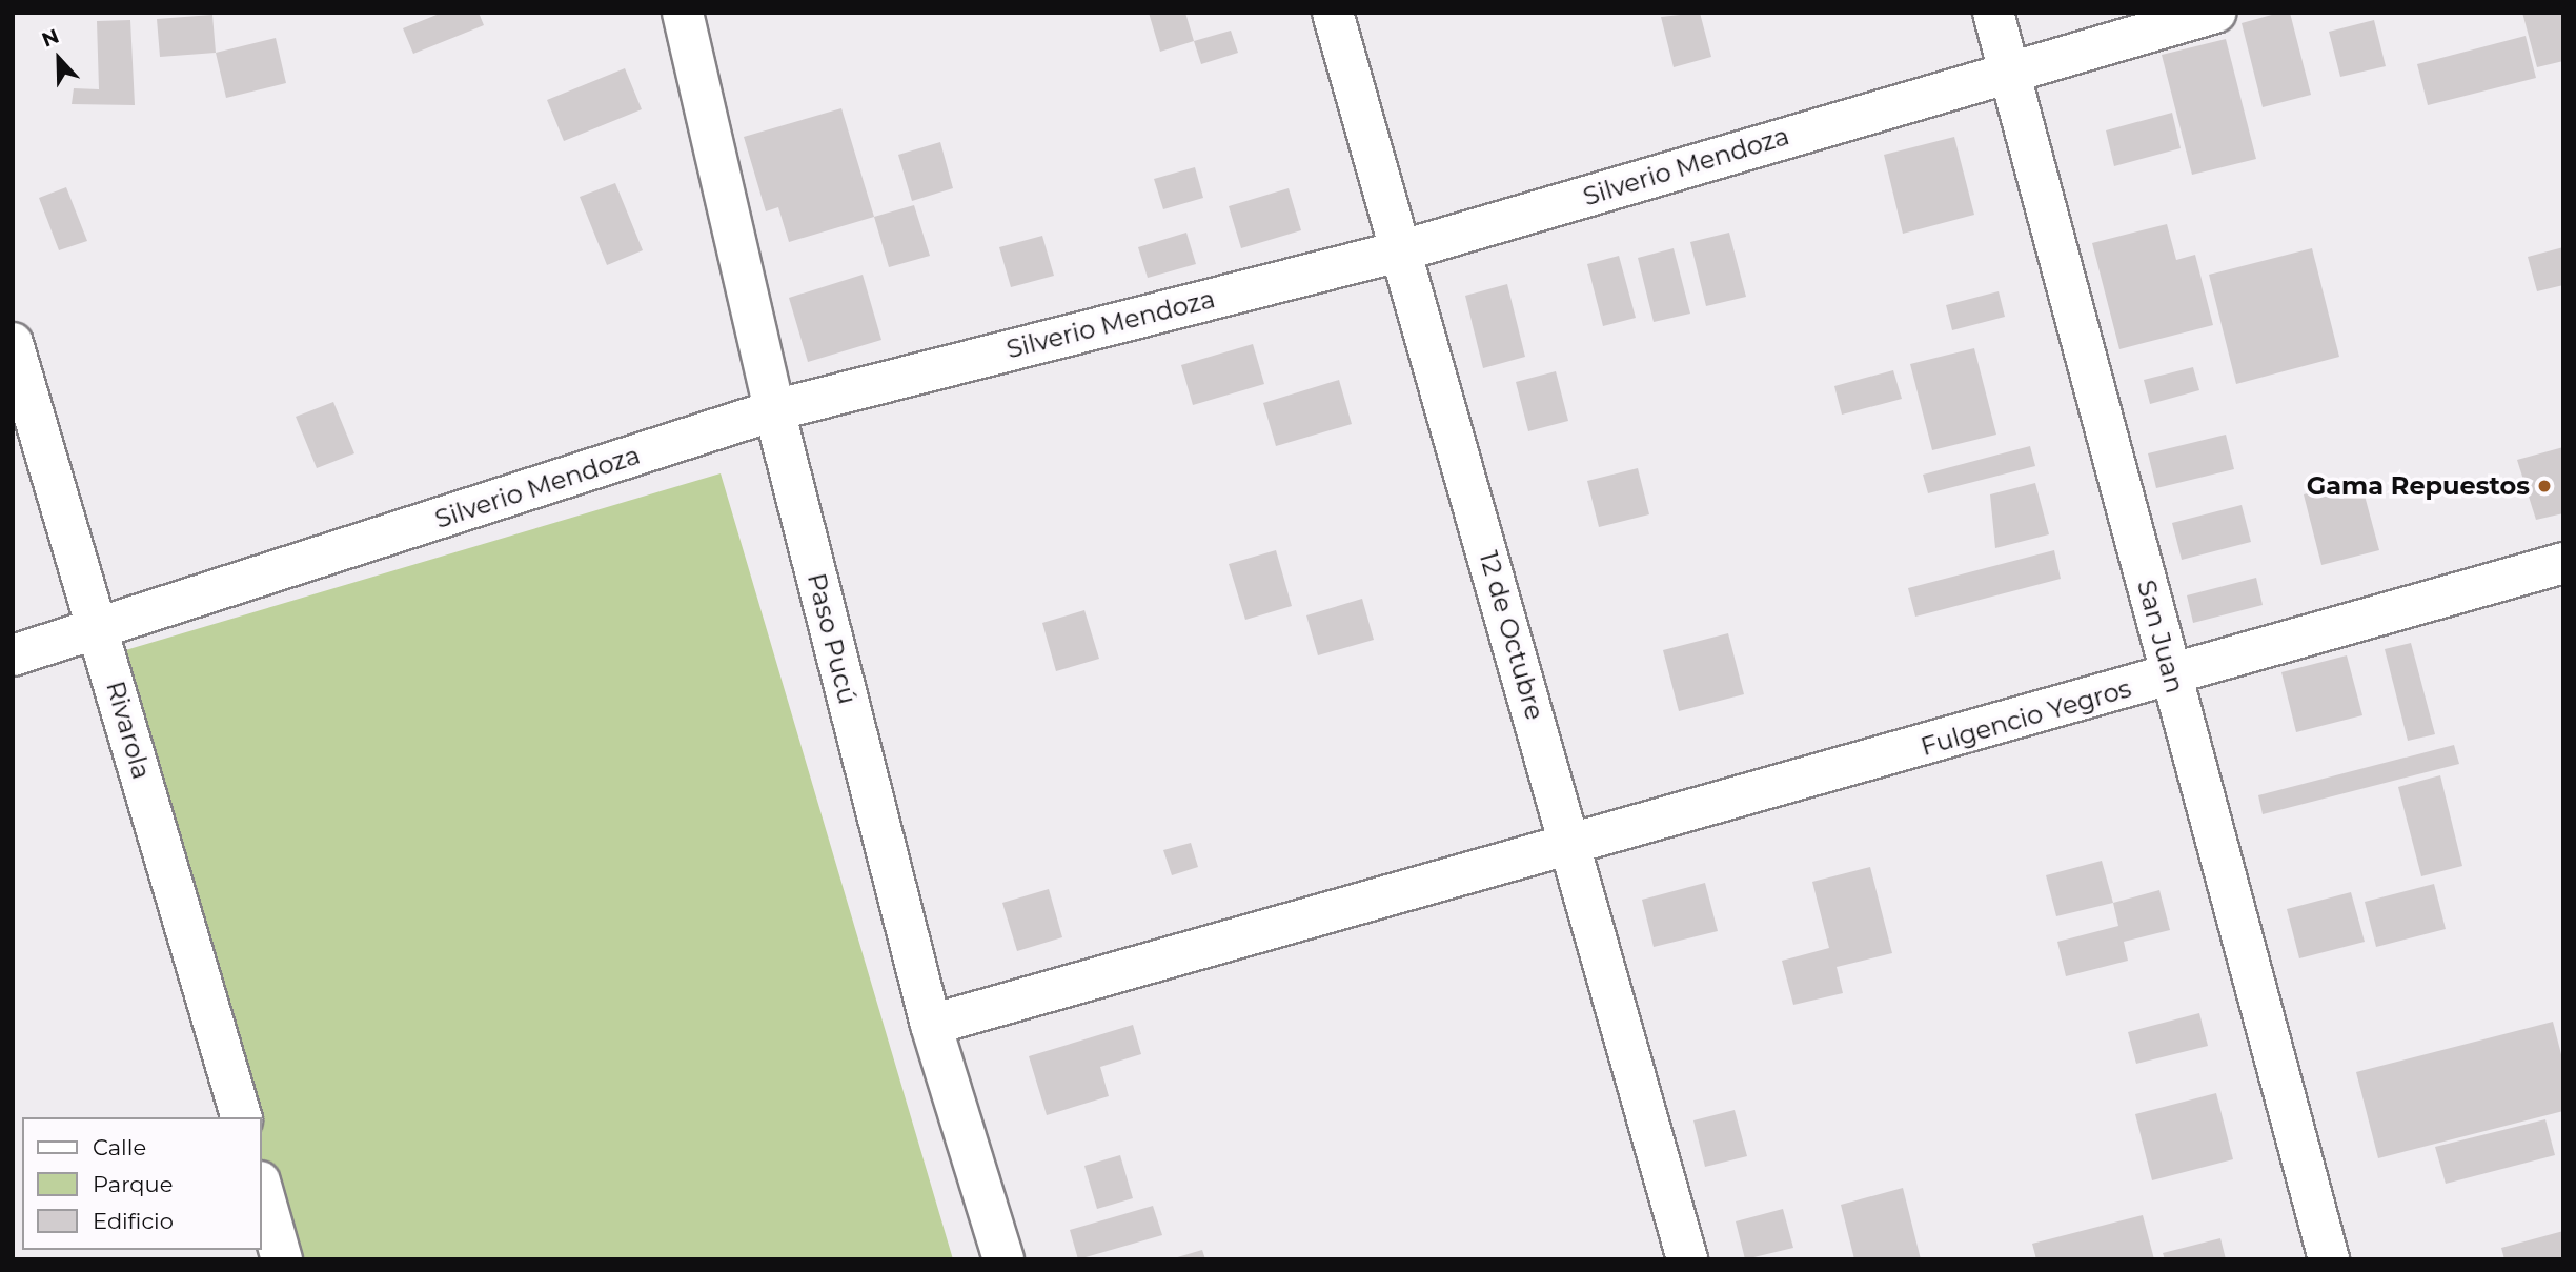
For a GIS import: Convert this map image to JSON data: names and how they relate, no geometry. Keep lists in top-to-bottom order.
{
  "streets": {
    "street": [
      "Silverio Mendoza",
      "12 de Octubre",
      "San Juan",
      "Paso Pucú",
      "Fulgencio Yegros",
      "Rivarola"
    ]
  },
  "crossings": [
    ["Silverio Mendoza", "12 de Octubre"],
    ["Silverio Mendoza", "San Juan"],
    ["Silverio Mendoza", "Paso Pucú"],
    ["Silverio Mendoza", "Rivarola"],
    ["12 de Octubre", "Fulgencio Yegros"],
    ["San Juan", "Fulgencio Yegros"],
    ["Paso Pucú", "Fulgencio Yegros"]
  ],
  "places": ["Gama Repuestos"],
  "legend": ["Calle", "Parque", "Edificio"],
  "north": "top"
}
